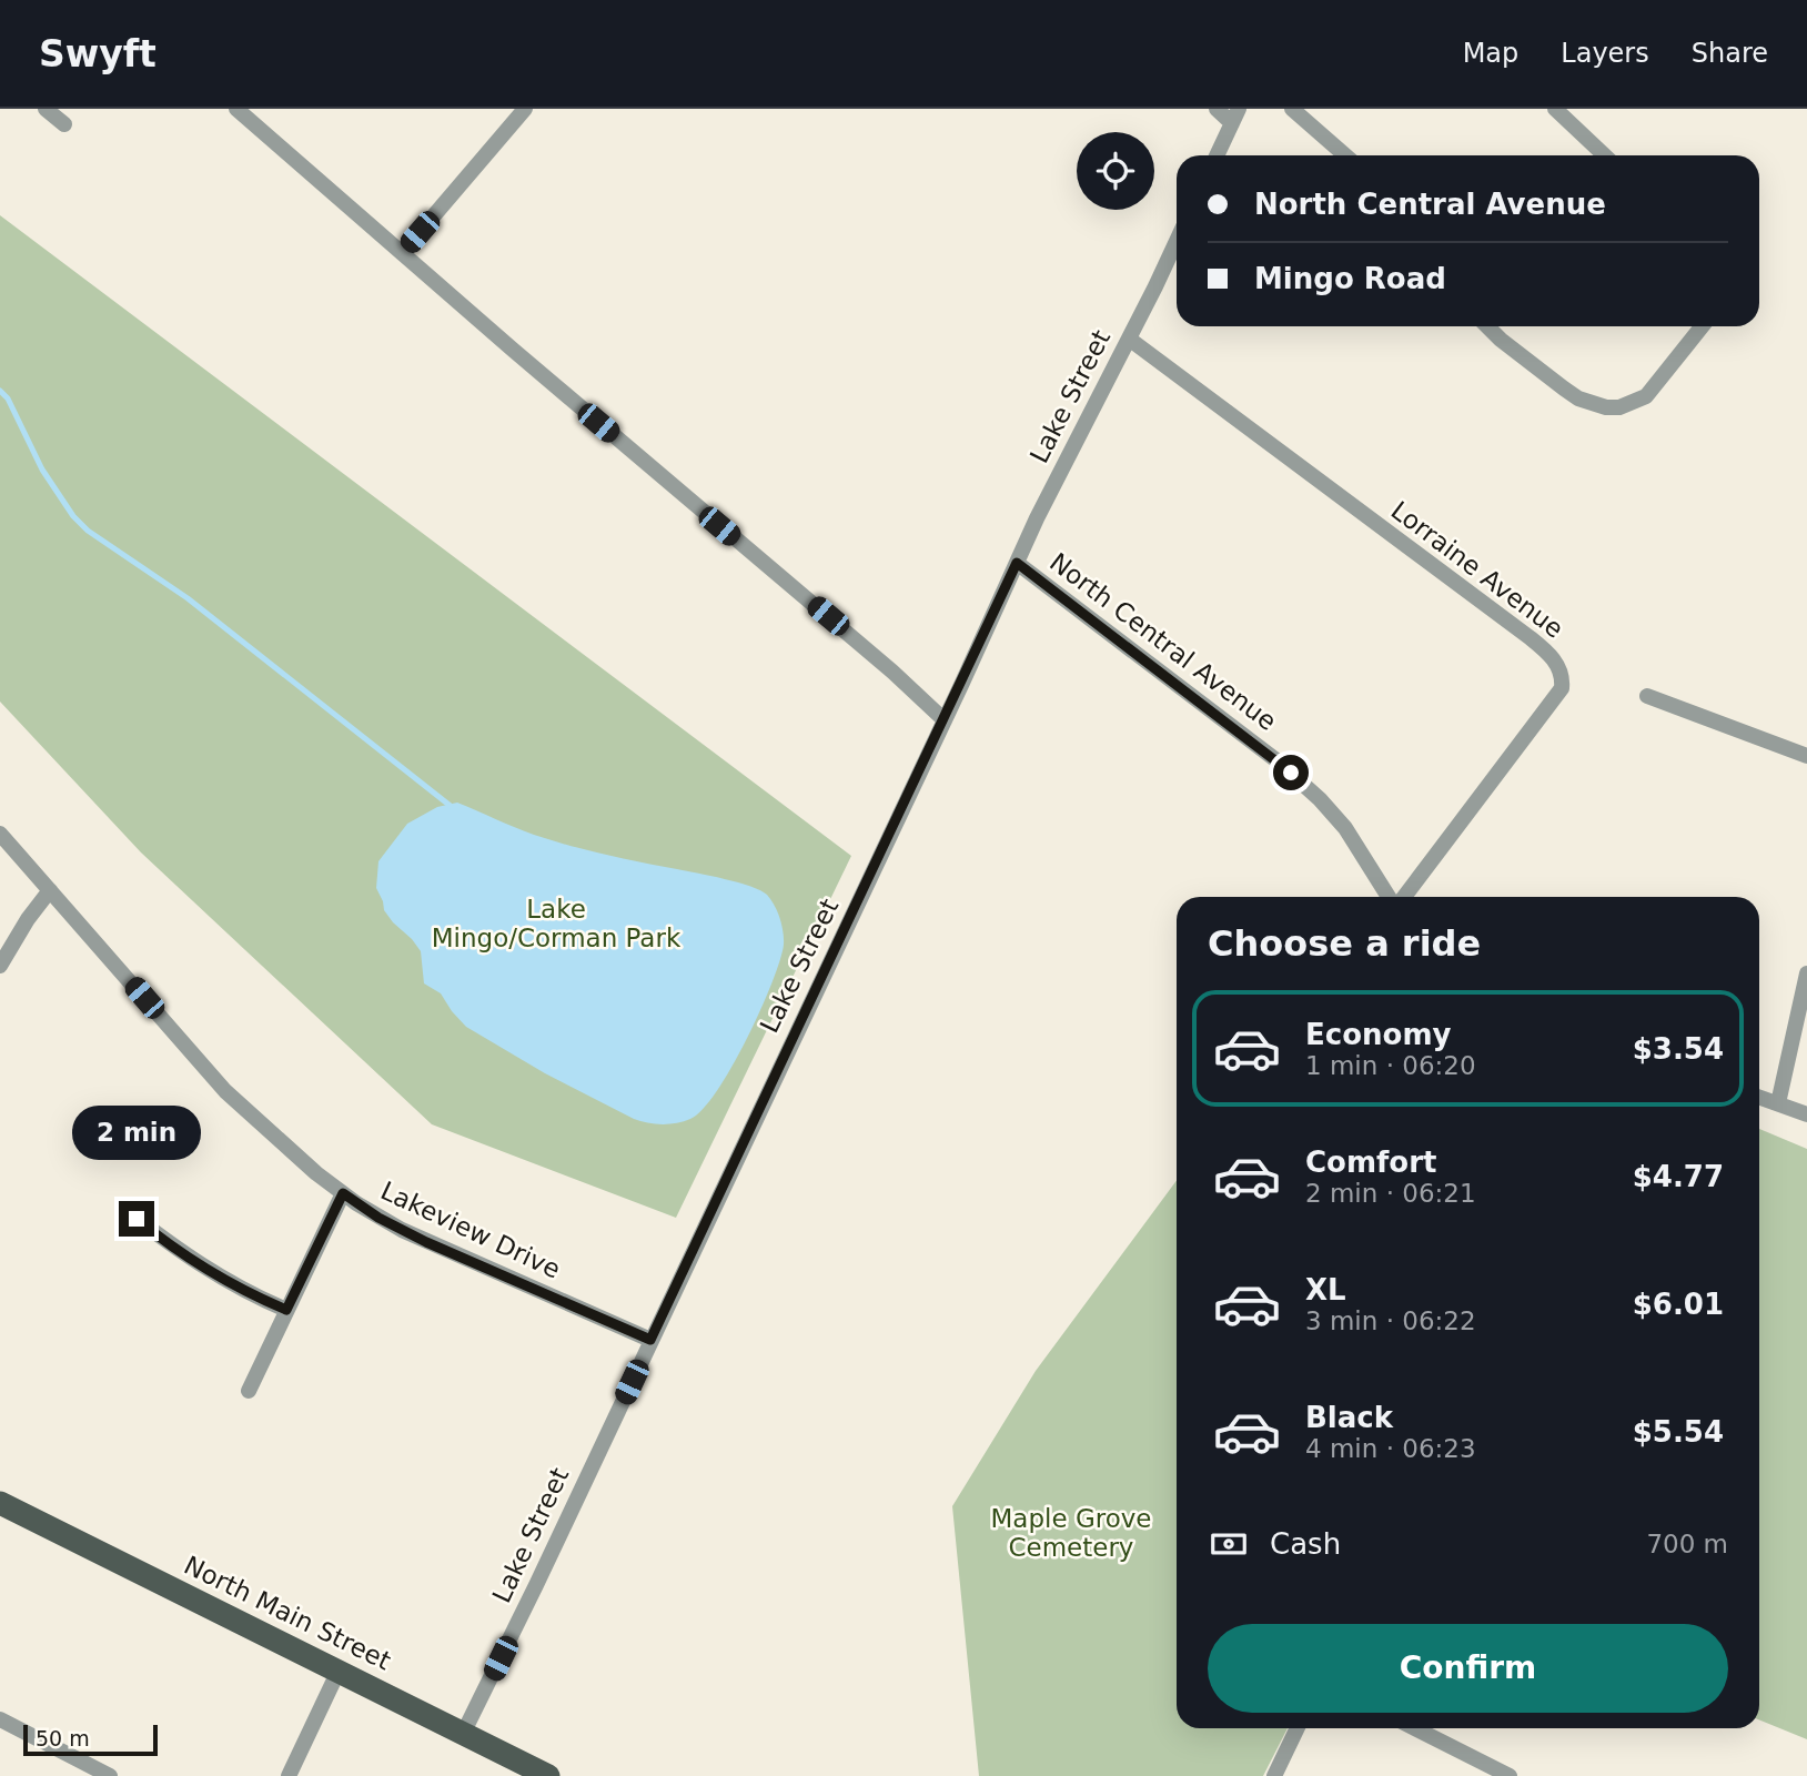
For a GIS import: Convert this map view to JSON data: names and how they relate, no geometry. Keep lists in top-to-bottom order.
{
  "streets": {
    "main road": ["North Main Street"],
    "street": [
      "Lake Street",
      "Lorraine Avenue",
      "North Central Avenue",
      "Lakeview Drive"
    ]
  },
  "crossings": [
    ["Lake Street", "Lorraine Avenue"],
    ["Lake Street", "North Central Avenue"],
    ["Lake Street", "Lakeview Drive"],
    ["Lake Street", "North Main Street"]
  ],
  "parks": ["Lake Mingo/Corman Park", "Maple Grove Cemetery"],
  "scale_bar": "50 m",
  "page": {
    "header": "Swyft",
    "nav": ["Map", "Layers", "Share"],
    "banner": ["North Central Avenue", "Mingo Road"],
    "heading": "Choose a ride",
    "list": [
      {
        "name": "Economy",
        "note": "1 min · 06:20",
        "value": "$3.54"
      },
      {
        "name": "Comfort",
        "note": "2 min · 06:21",
        "value": "$4.77"
      },
      {
        "name": "XL",
        "note": "3 min · 06:22",
        "value": "$6.01"
      },
      {
        "name": "Black",
        "note": "4 min · 06:23",
        "value": "$5.54"
      }
    ],
    "bubble": "2 min",
    "pay": ["Cash", "700 m"],
    "buttons": "Confirm",
    "scale": "50 m"
  }
}
